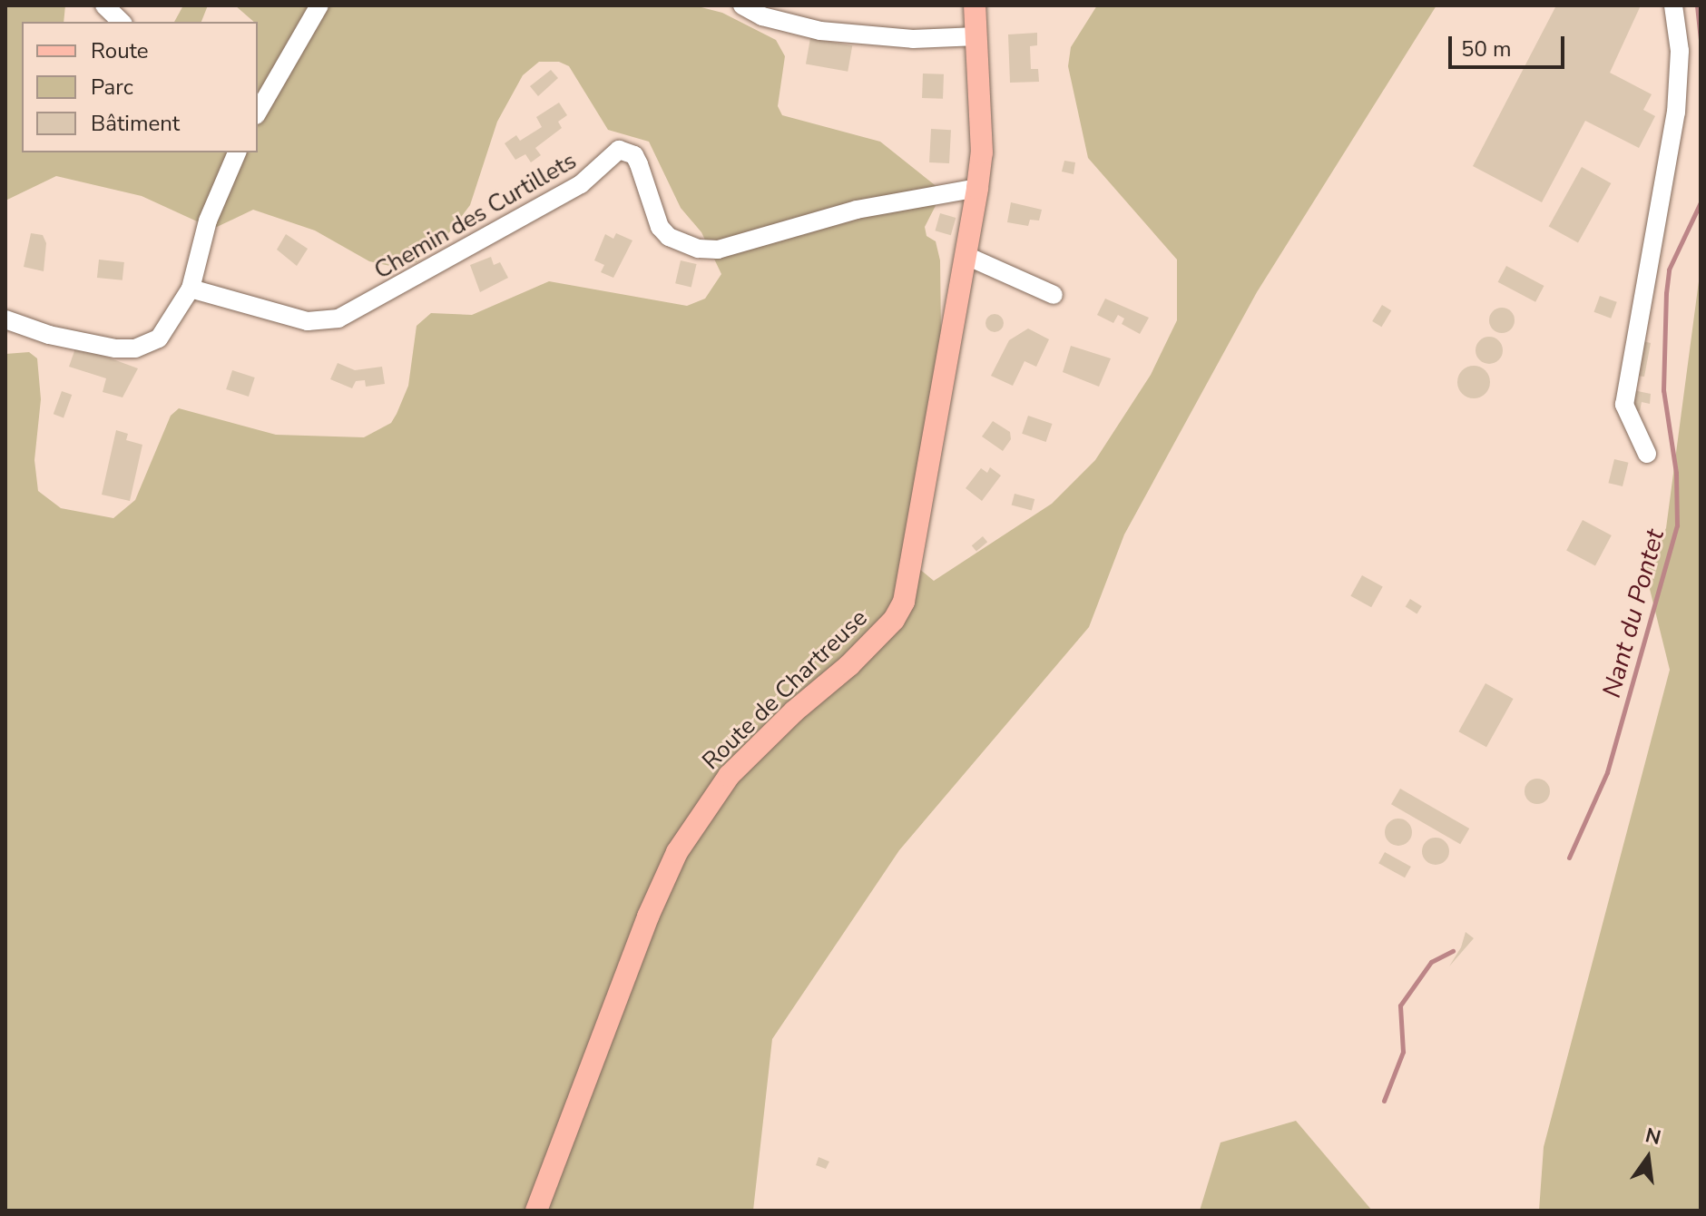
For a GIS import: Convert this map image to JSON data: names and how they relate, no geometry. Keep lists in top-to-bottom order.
{
  "streets": {
    "main road": ["Route de Chartreuse"],
    "street": ["Chemin des Curtillets"]
  },
  "crossings": [
    ["Chemin des Curtillets", "Route de Chartreuse"]
  ],
  "water": ["Nant du Pontet"],
  "legend": ["Route", "Parc", "Bâtiment"],
  "scale_bar": "50 m",
  "north": "top"
}
